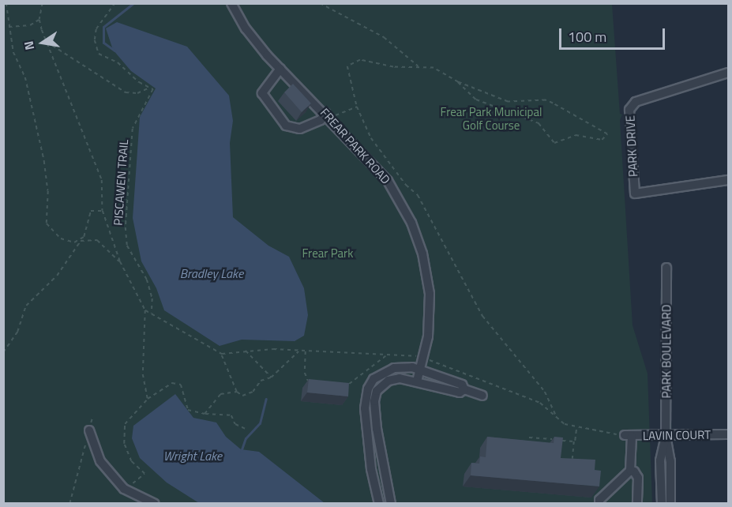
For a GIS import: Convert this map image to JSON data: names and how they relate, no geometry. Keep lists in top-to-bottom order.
{
  "streets": {
    "street": [
      "FREAR PARK ROAD",
      "PARK DRIVE",
      "PARK BOULEVARD",
      "LAVIN COURT"
    ],
    "path": ["PISCAWEN TRAIL"]
  },
  "crossings": [
    ["PARK BOULEVARD", "LAVIN COURT"]
  ],
  "water": ["Bradley Lake", "Wright Lake"],
  "parks": ["Frear Park Municipal Golf Course", "Frear Park"],
  "scale_bar": "100 m",
  "north": "left"
}
